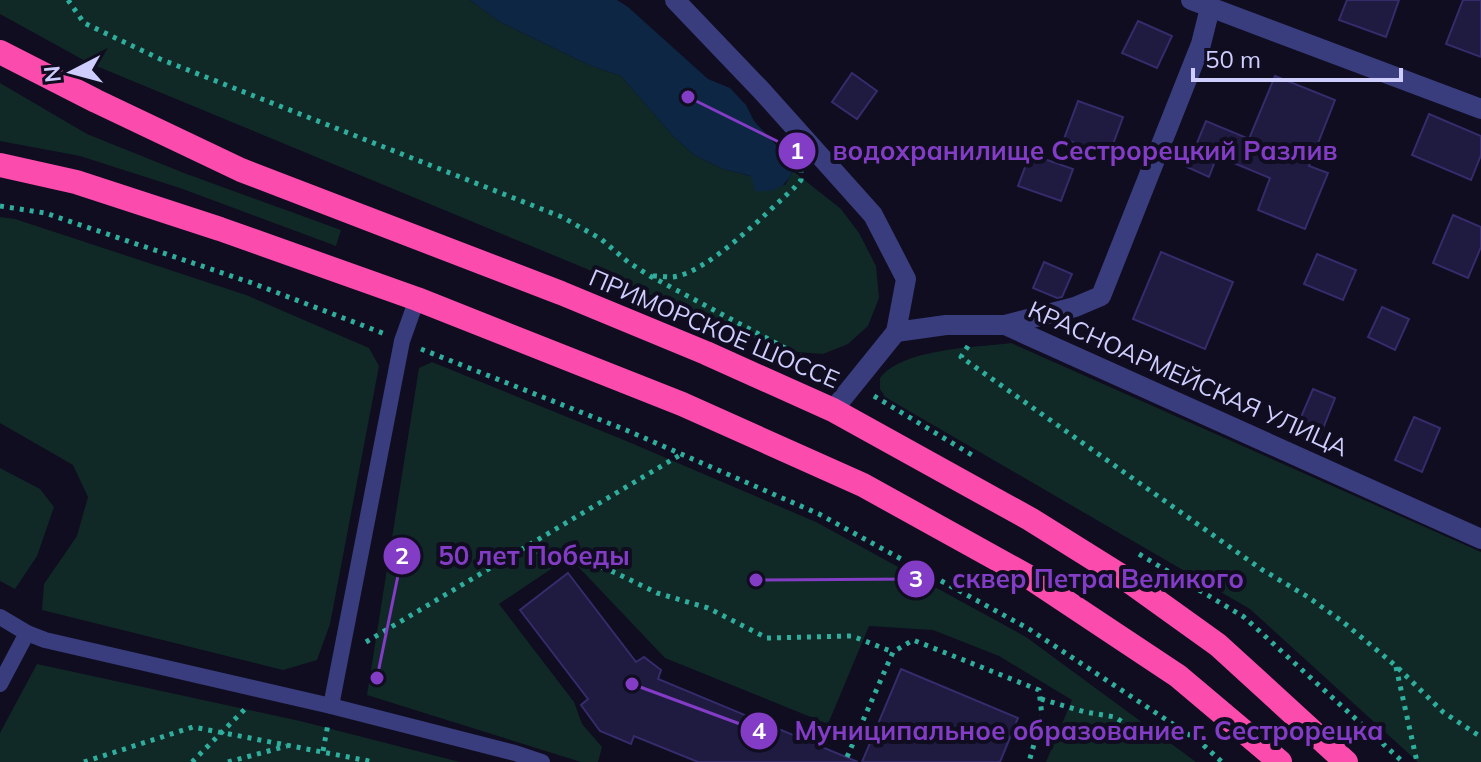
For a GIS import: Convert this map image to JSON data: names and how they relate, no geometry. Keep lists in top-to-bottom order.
{
  "streets": {
    "highway": ["ПРИМОРСКОЕ ШОССЕ"],
    "street": ["КРАСНОАРМЕЙСКАЯ УЛИЦА"]
  },
  "places": [
    "водохранилище Сестрорецкий Разлив",
    "сквер Петра Великого",
    "50 лет Победы",
    "Муниципальное образование г. Сестрорецка"
  ],
  "scale_bar": "50 m",
  "north": "left"
}
